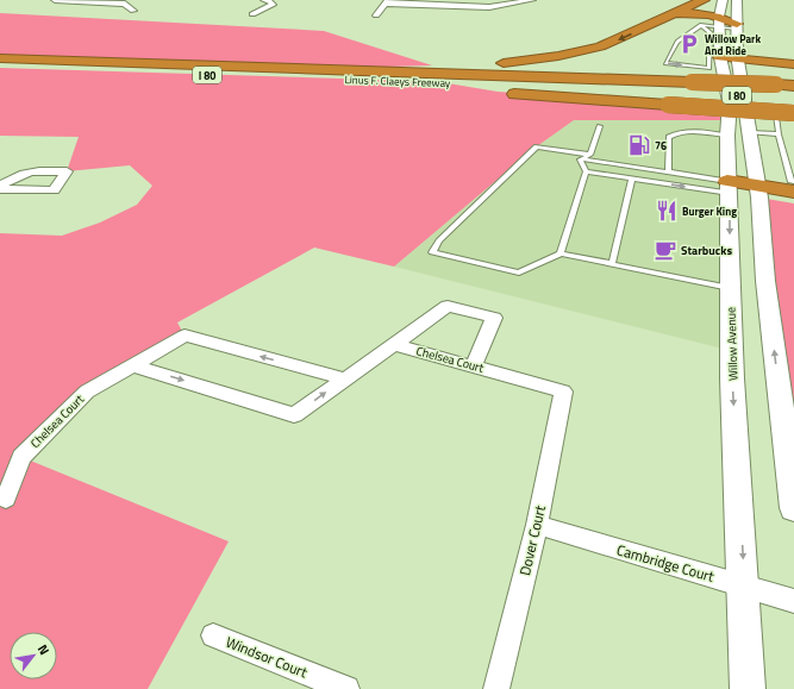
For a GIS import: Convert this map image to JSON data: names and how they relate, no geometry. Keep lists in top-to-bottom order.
{
  "streets": {
    "highway": ["I 80", "Linus F. Claeys Freeway"],
    "main road": ["Willow Avenue"],
    "street": [
      "Chelsea Court",
      "Dover Court",
      "Cambridge Court",
      "Windsor Court"
    ]
  },
  "crossings": [
    ["Willow Avenue", "Cambridge Court"],
    ["Chelsea Court", "Dover Court"],
    ["Dover Court", "Cambridge Court"]
  ],
  "places": {
    "parking": ["Willow Park And Ride"],
    "fuel station": ["76"],
    "restaurant": ["Burger King"],
    "cafe": ["Starbucks"]
  },
  "north": "top right"
}
